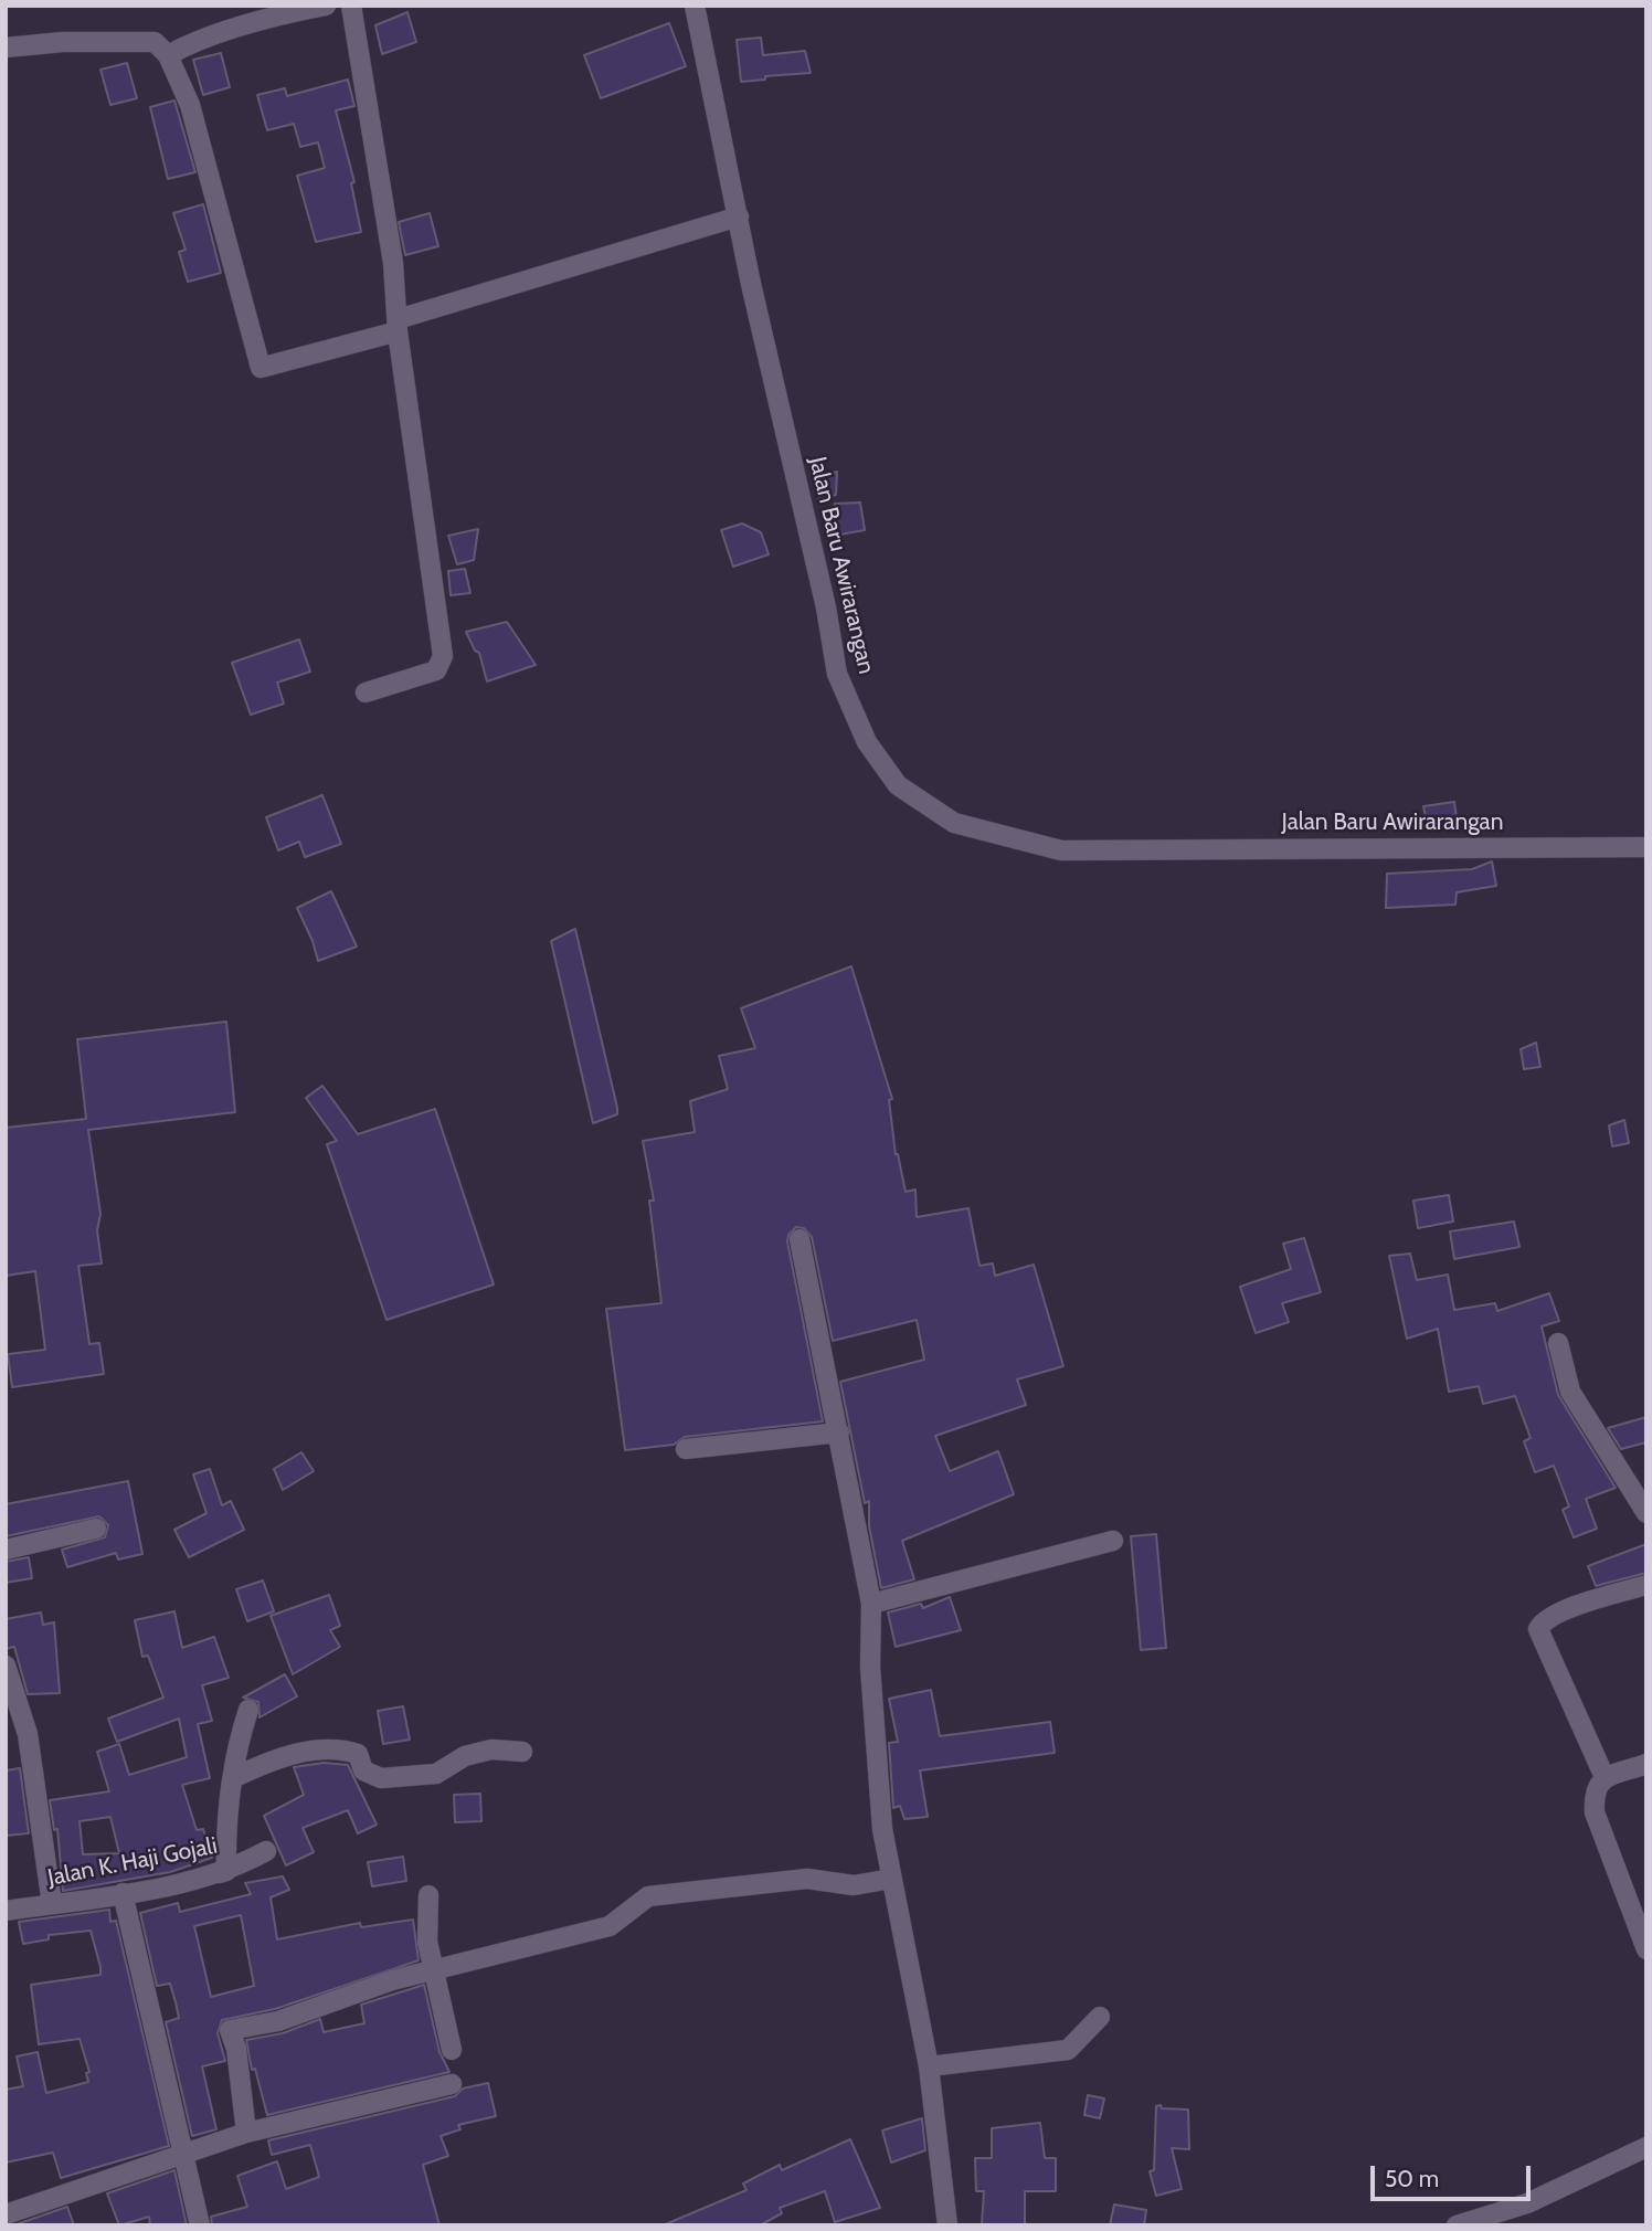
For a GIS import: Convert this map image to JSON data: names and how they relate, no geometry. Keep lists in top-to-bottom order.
{
  "streets": {
    "street": ["Jalan Baru Awirarangan", "Jalan K. Haji Gojali"]
  },
  "scale_bar": "50 m"
}
